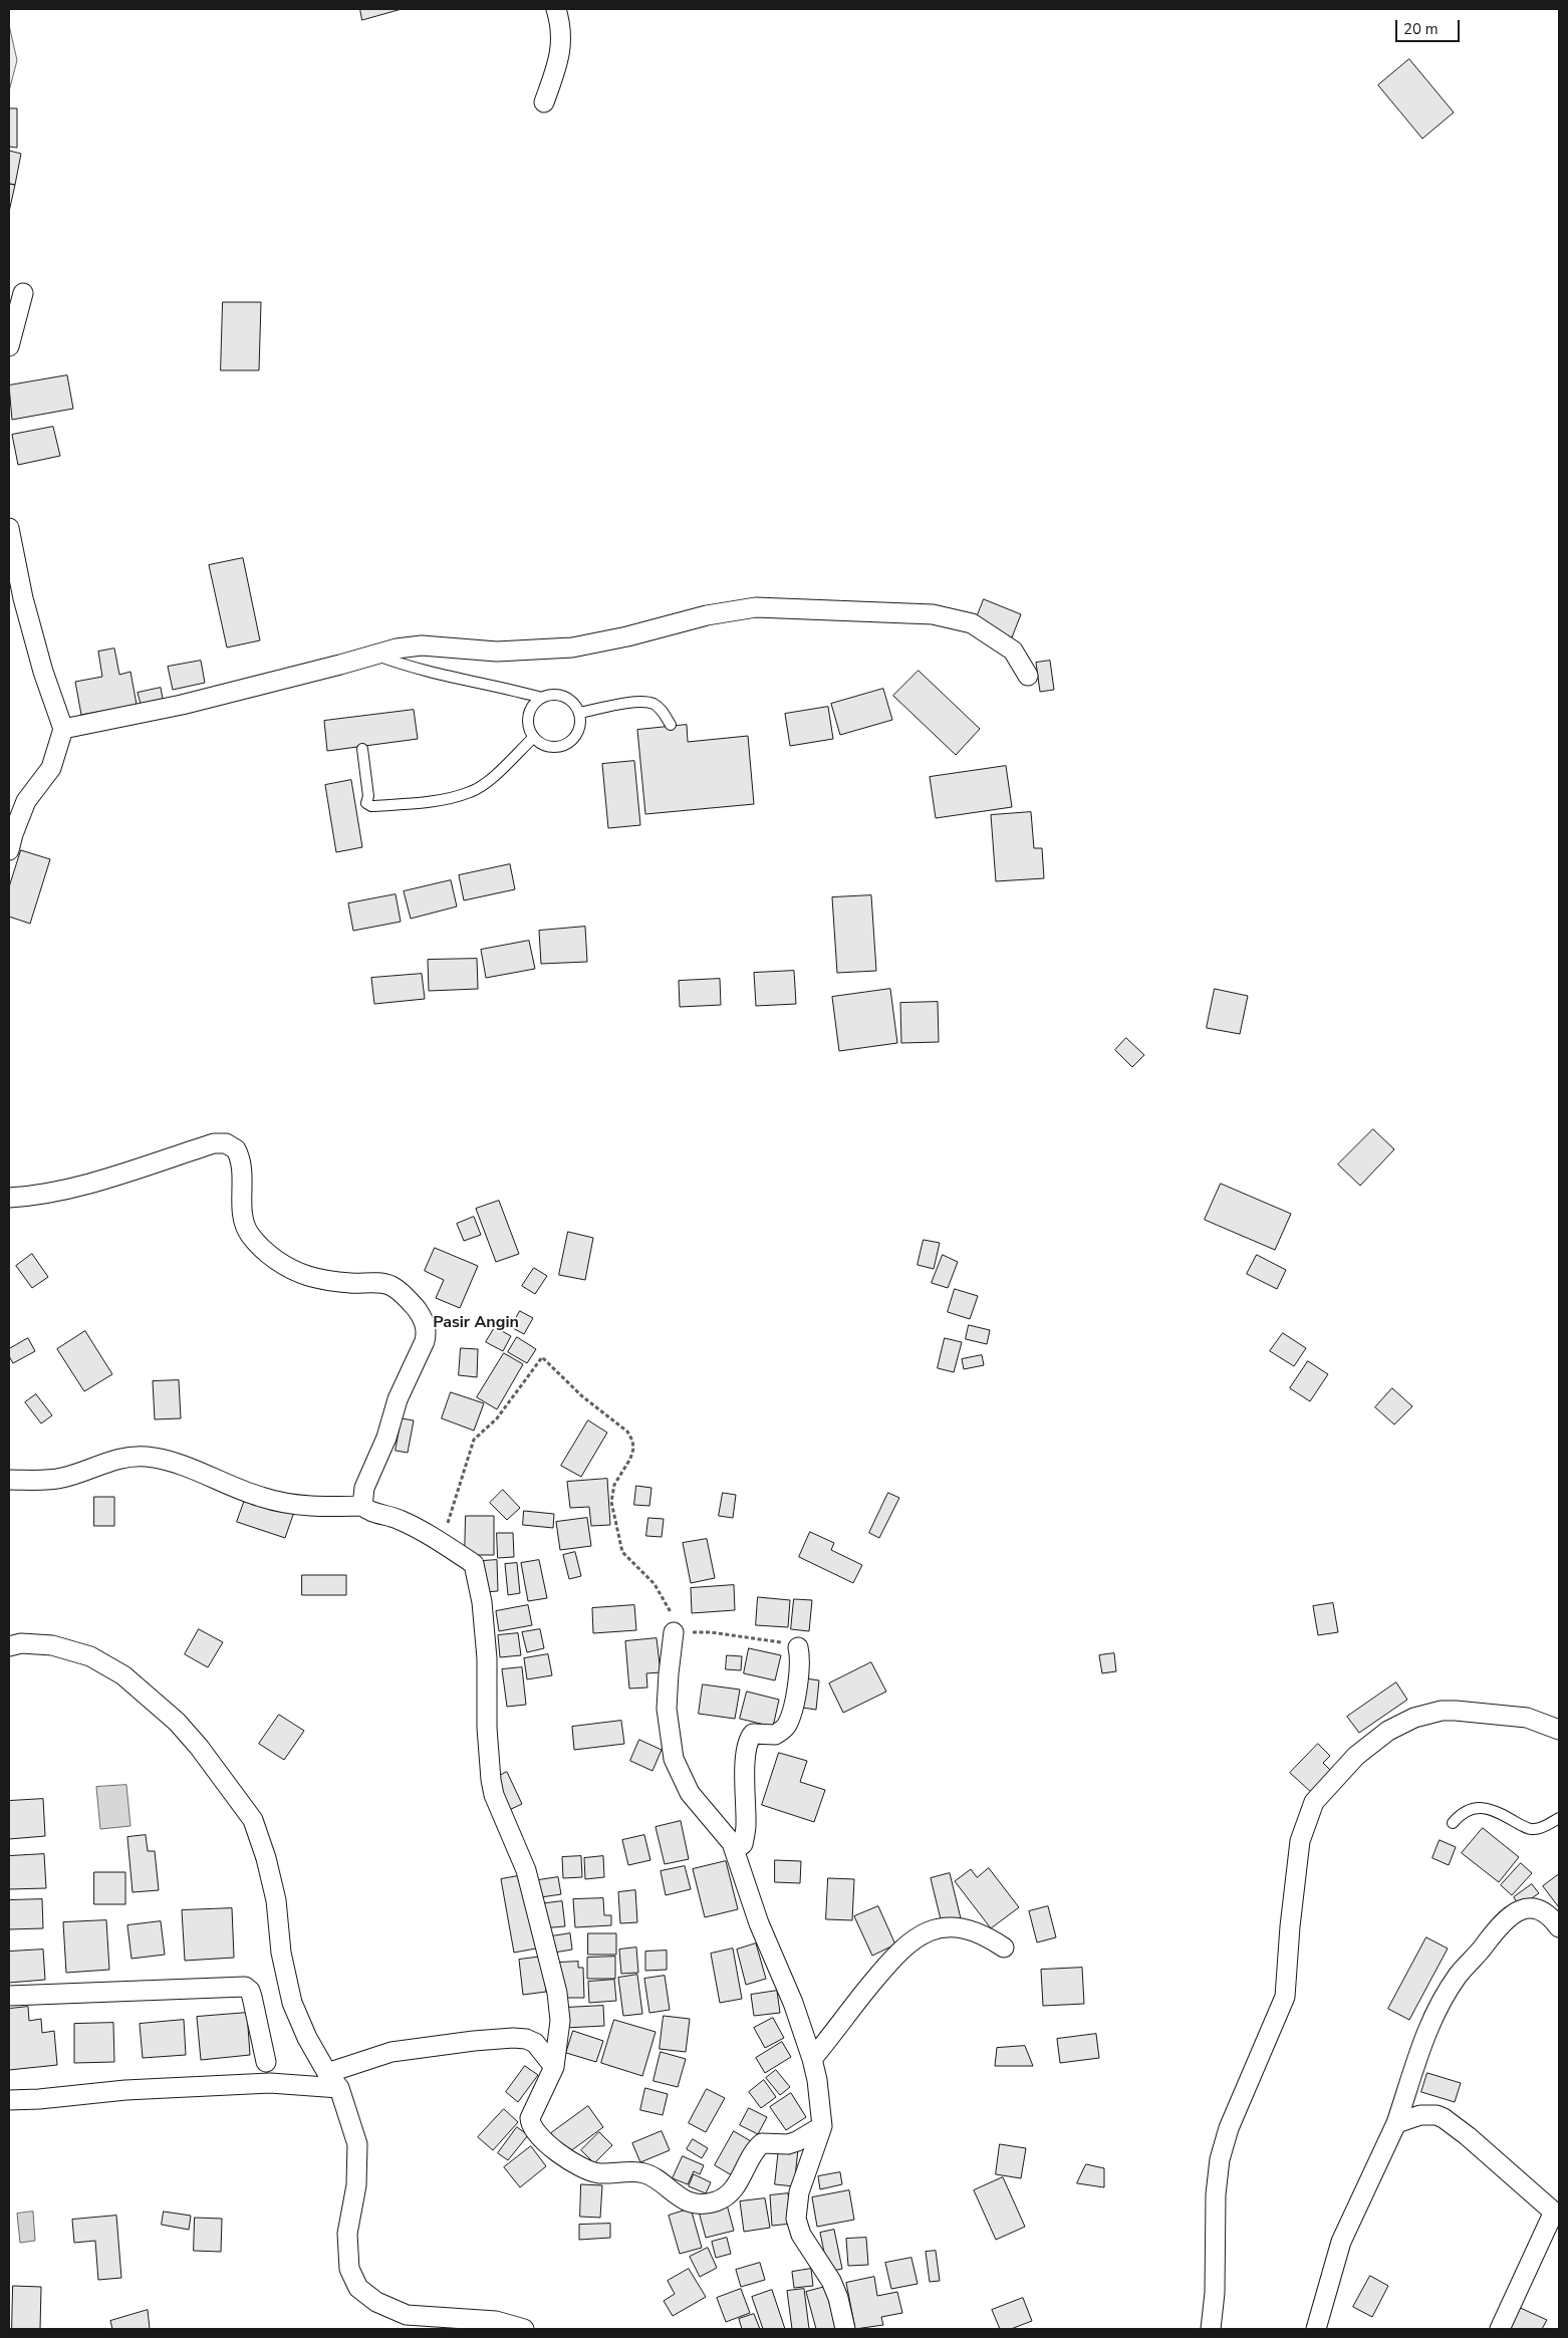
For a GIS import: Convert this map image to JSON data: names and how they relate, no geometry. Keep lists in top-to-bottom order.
{
  "districts": ["Pasir Angin"],
  "scale_bar": "20 m"
}
